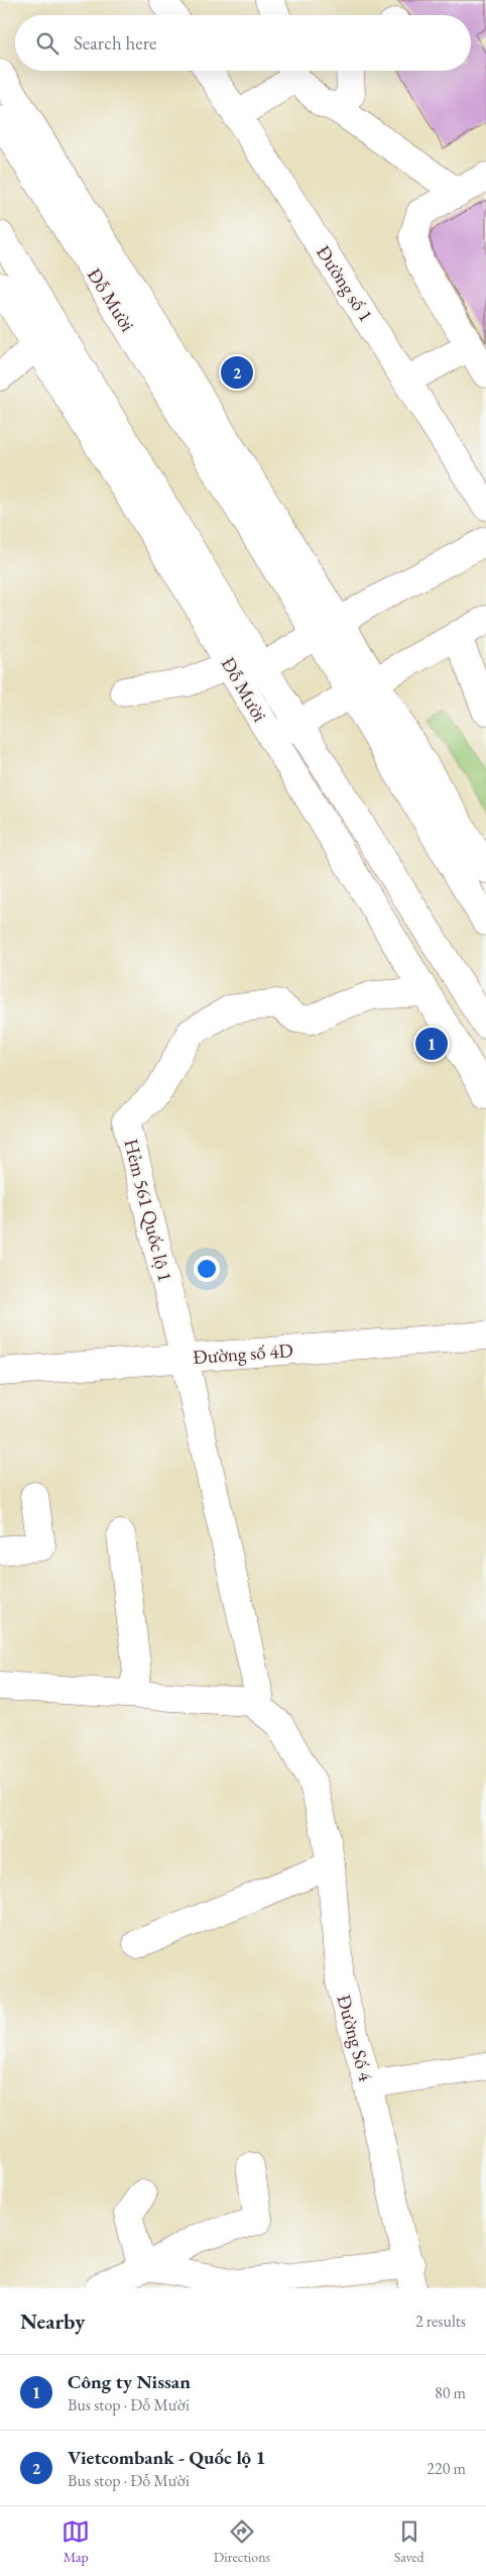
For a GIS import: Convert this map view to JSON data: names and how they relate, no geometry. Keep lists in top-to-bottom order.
{
  "streets": {
    "main road": [
      "Đường số 1",
      "Đỗ Mười",
      "Hẻm 561 Quốc lộ 1",
      "Đường số 4D",
      "Đường Số 4"
    ]
  },
  "crossings": [
    ["Đỗ Mười", "Hẻm 561 Quốc lộ 1"],
    ["Hẻm 561 Quốc lộ 1", "Đường số 4D"]
  ],
  "page": {
    "search": "Search here",
    "pins": ["2", "1"],
    "heading": ["Nearby", "2 results"],
    "list": [
      {
        "mark": "1",
        "name": "Công ty Nissan",
        "note": "Bus stop · Đỗ Mười",
        "value": "80 m"
      },
      {
        "mark": "2",
        "name": "Vietcombank - Quốc lộ 1",
        "note": "Bus stop · Đỗ Mười",
        "value": "220 m"
      }
    ],
    "nav": ["Map", "Directions", "Saved"]
  }
}
